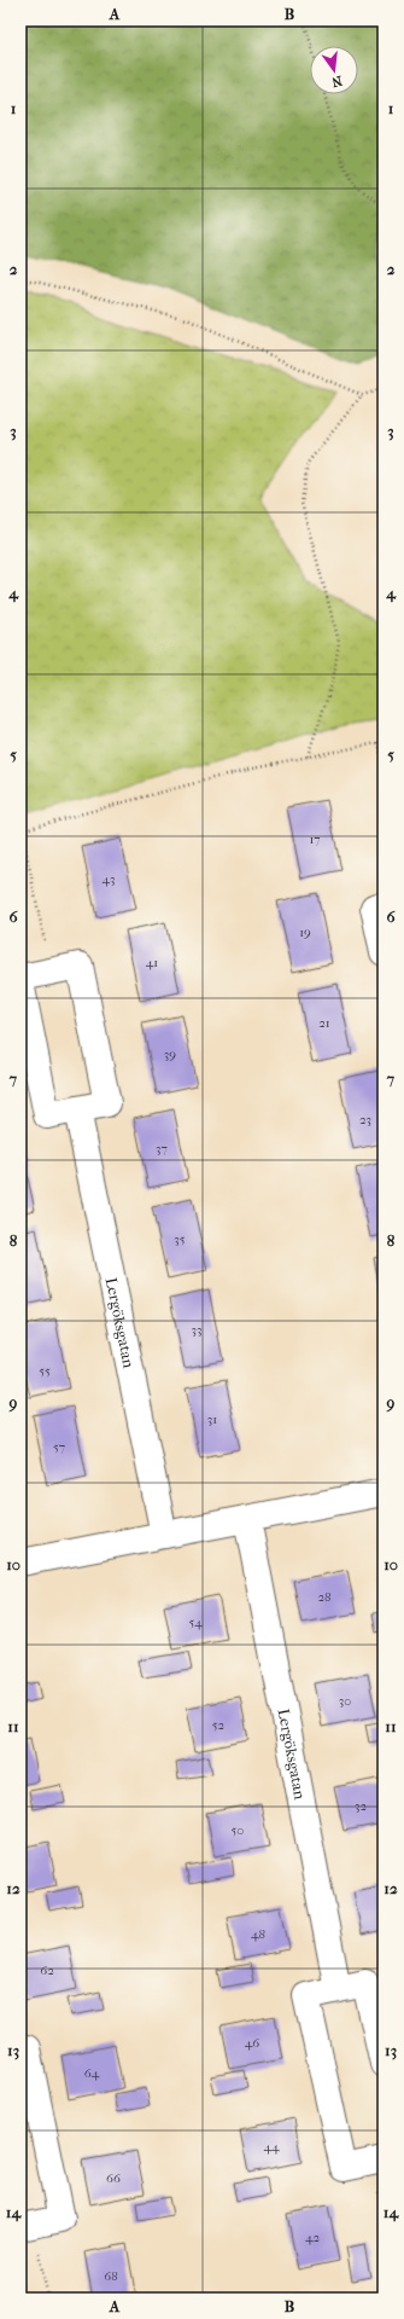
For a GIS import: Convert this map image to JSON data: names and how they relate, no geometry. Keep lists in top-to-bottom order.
{
  "streets": {
    "street": ["Lergöksgatan"]
  },
  "house_numbers": [
    "17",
    "43",
    "19",
    "41",
    "21",
    "39",
    "23",
    "37",
    "35",
    "33",
    "55",
    "31",
    "57",
    "28",
    "54",
    "30",
    "52",
    "32",
    "50",
    "48",
    "62",
    "46",
    "64",
    "44",
    "66",
    "42",
    "68"
  ],
  "north": "bottom",
  "grid": {
    "columns": ["A", "B"],
    "rows": [
      "1",
      "2",
      "3",
      "4",
      "5",
      "6",
      "7",
      "8",
      "9",
      "10",
      "11",
      "12",
      "13",
      "14"
    ]
  }
}
